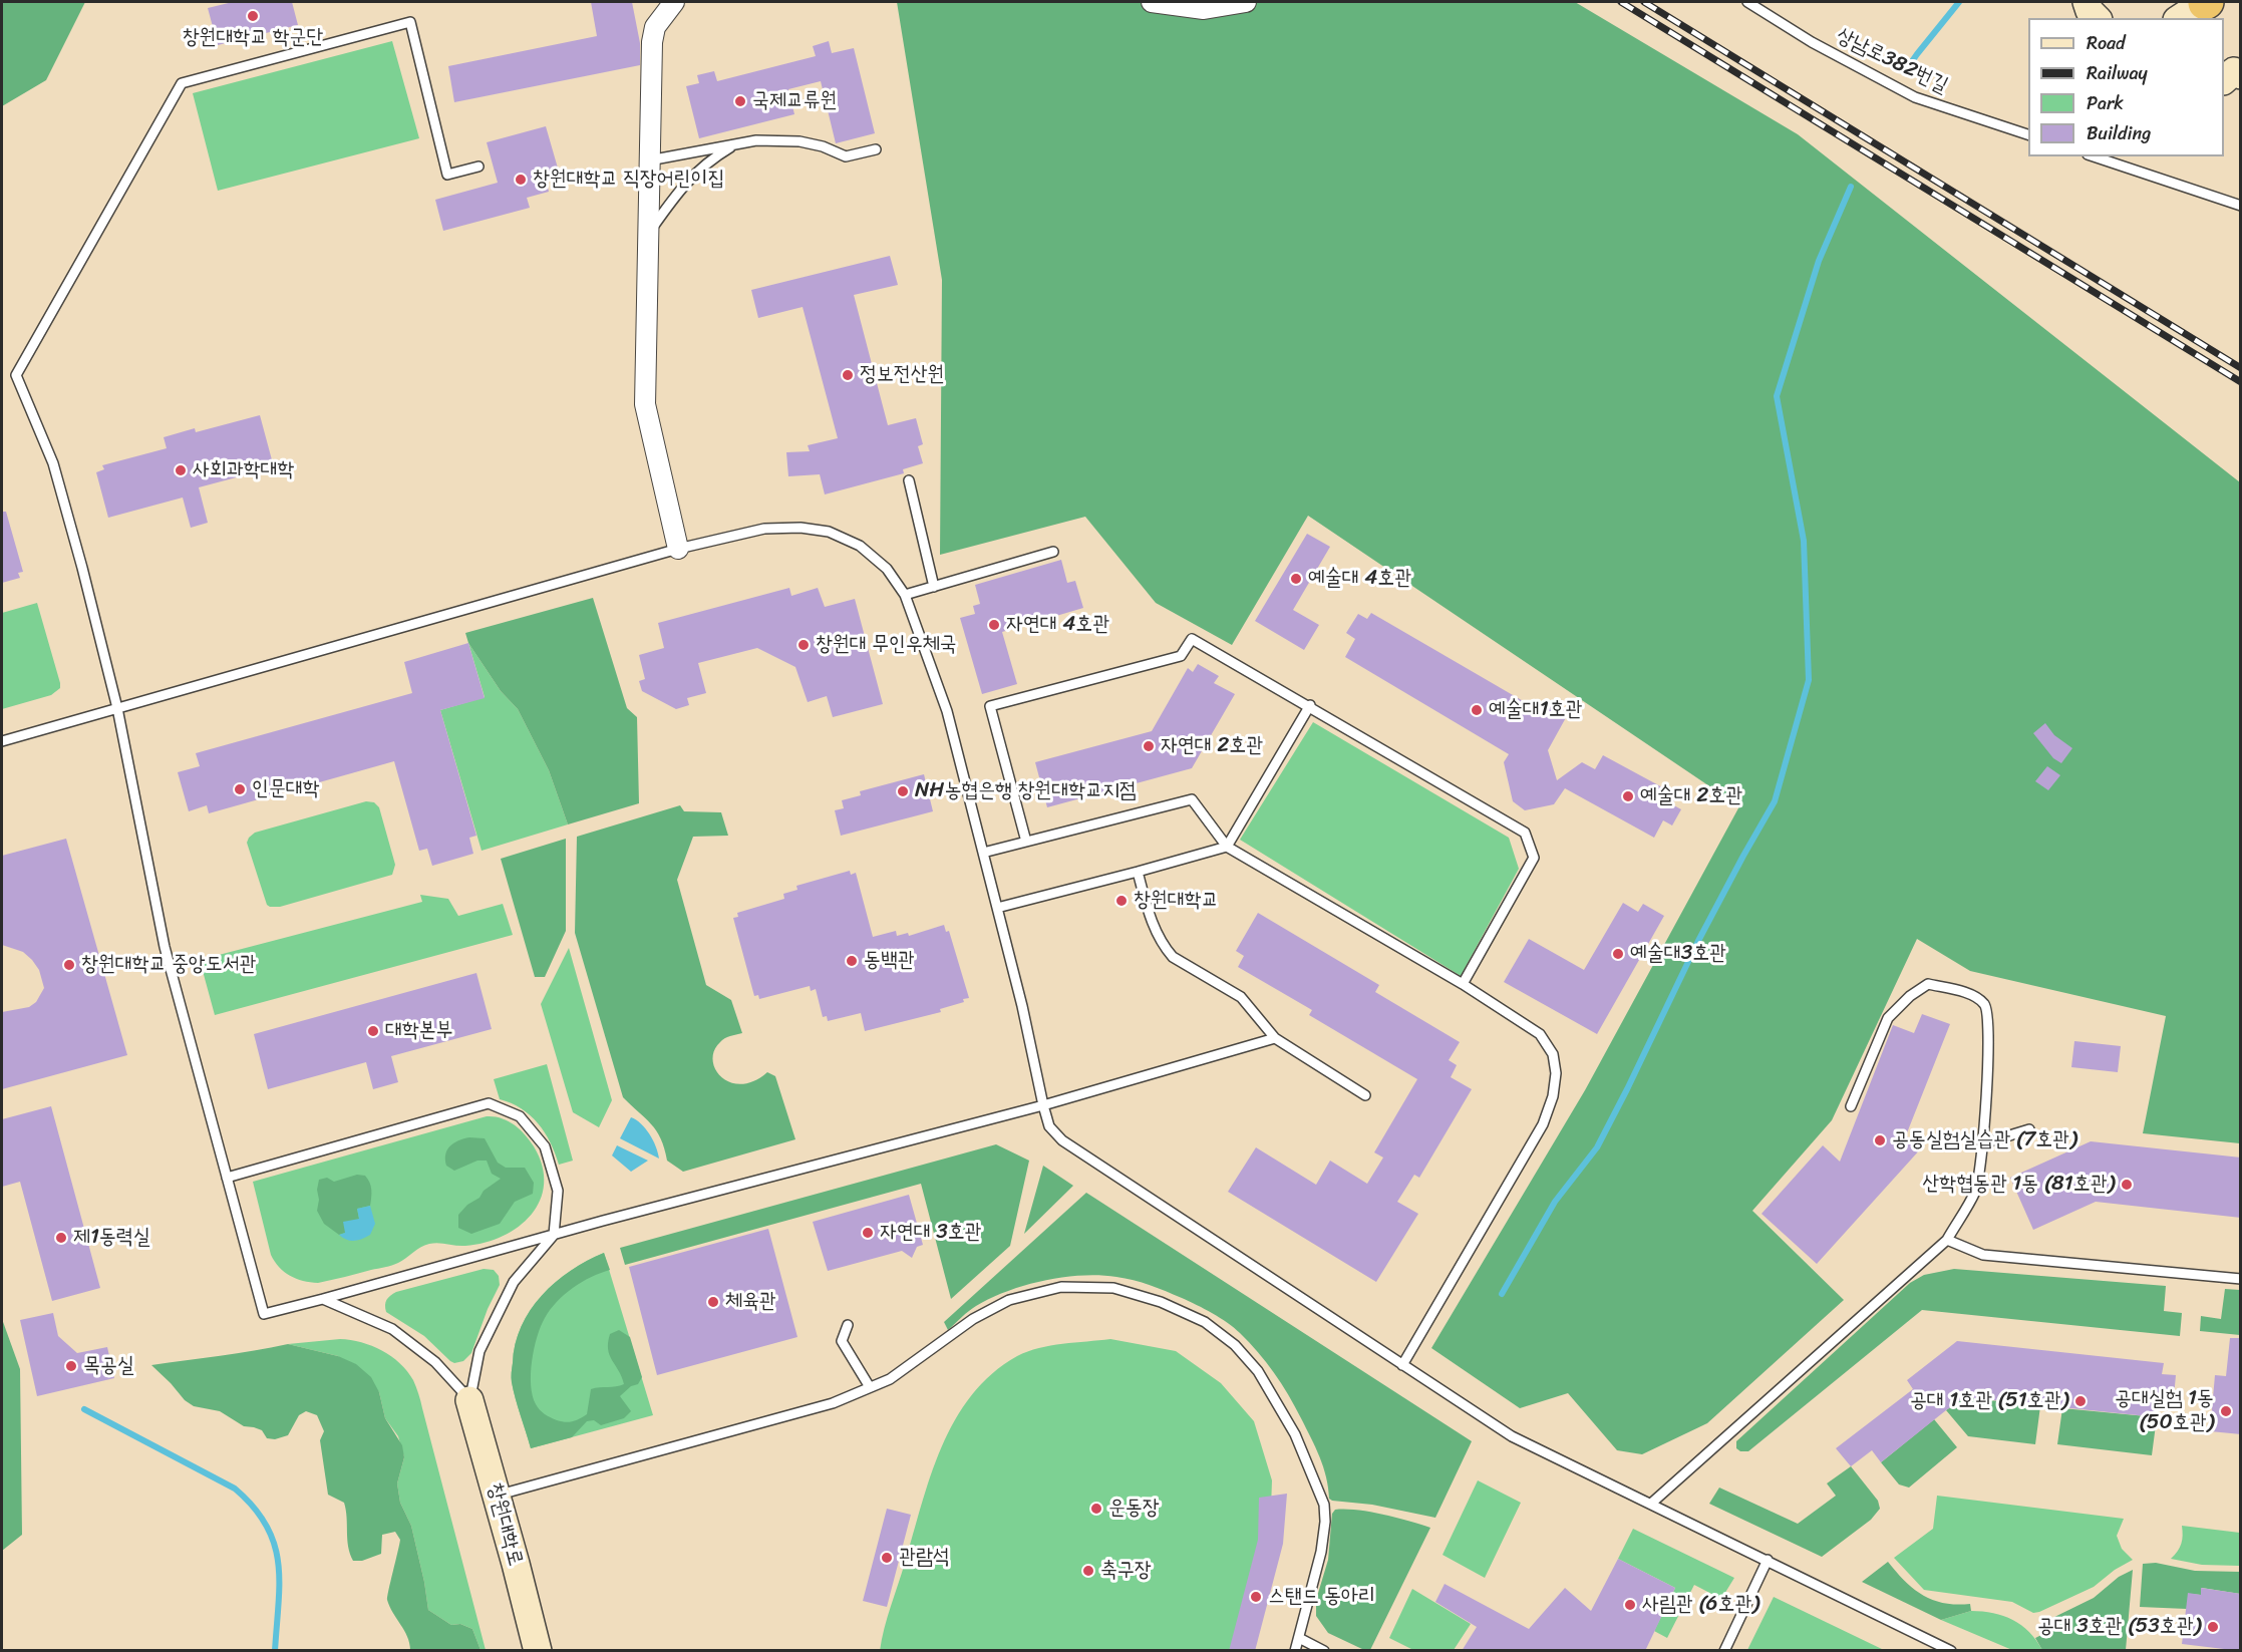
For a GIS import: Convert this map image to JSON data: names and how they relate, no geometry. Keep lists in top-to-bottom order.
{
  "streets": {
    "street": ["창원대학로"],
    "lane": ["상남로382번길"]
  },
  "places": [
    "창원대학교 학군단",
    "국제교류원",
    "창원대학교 직장어린이집",
    "정보전산원",
    "사회과학대학",
    "예술대 4호관",
    "자연대 4호관",
    "창원대 무인우체국",
    "예술대1호관",
    "자연대 2호관",
    "인문대학",
    "NH농협은행 창원대학교지점",
    "예술대 2호관",
    "창원대학교",
    "예술대3호관",
    "동백관",
    "창원대학교 중앙도서관",
    "대학본부",
    "공동실험실습관 (7호관)",
    "산학협동관 1동 (81호관)",
    "자연대 3호관",
    "제1동력실",
    "체육관",
    "목공실",
    "공대 1호관 (51호관)",
    "공대실험 1동 (50호관)",
    "운동장",
    "관람석",
    "축구장",
    "스탠드 동아리",
    "사림관 (6호관)",
    "공대 3호관 (53호관)"
  ],
  "legend": [
    "Road",
    "Railway",
    "Park",
    "Building"
  ]
}
